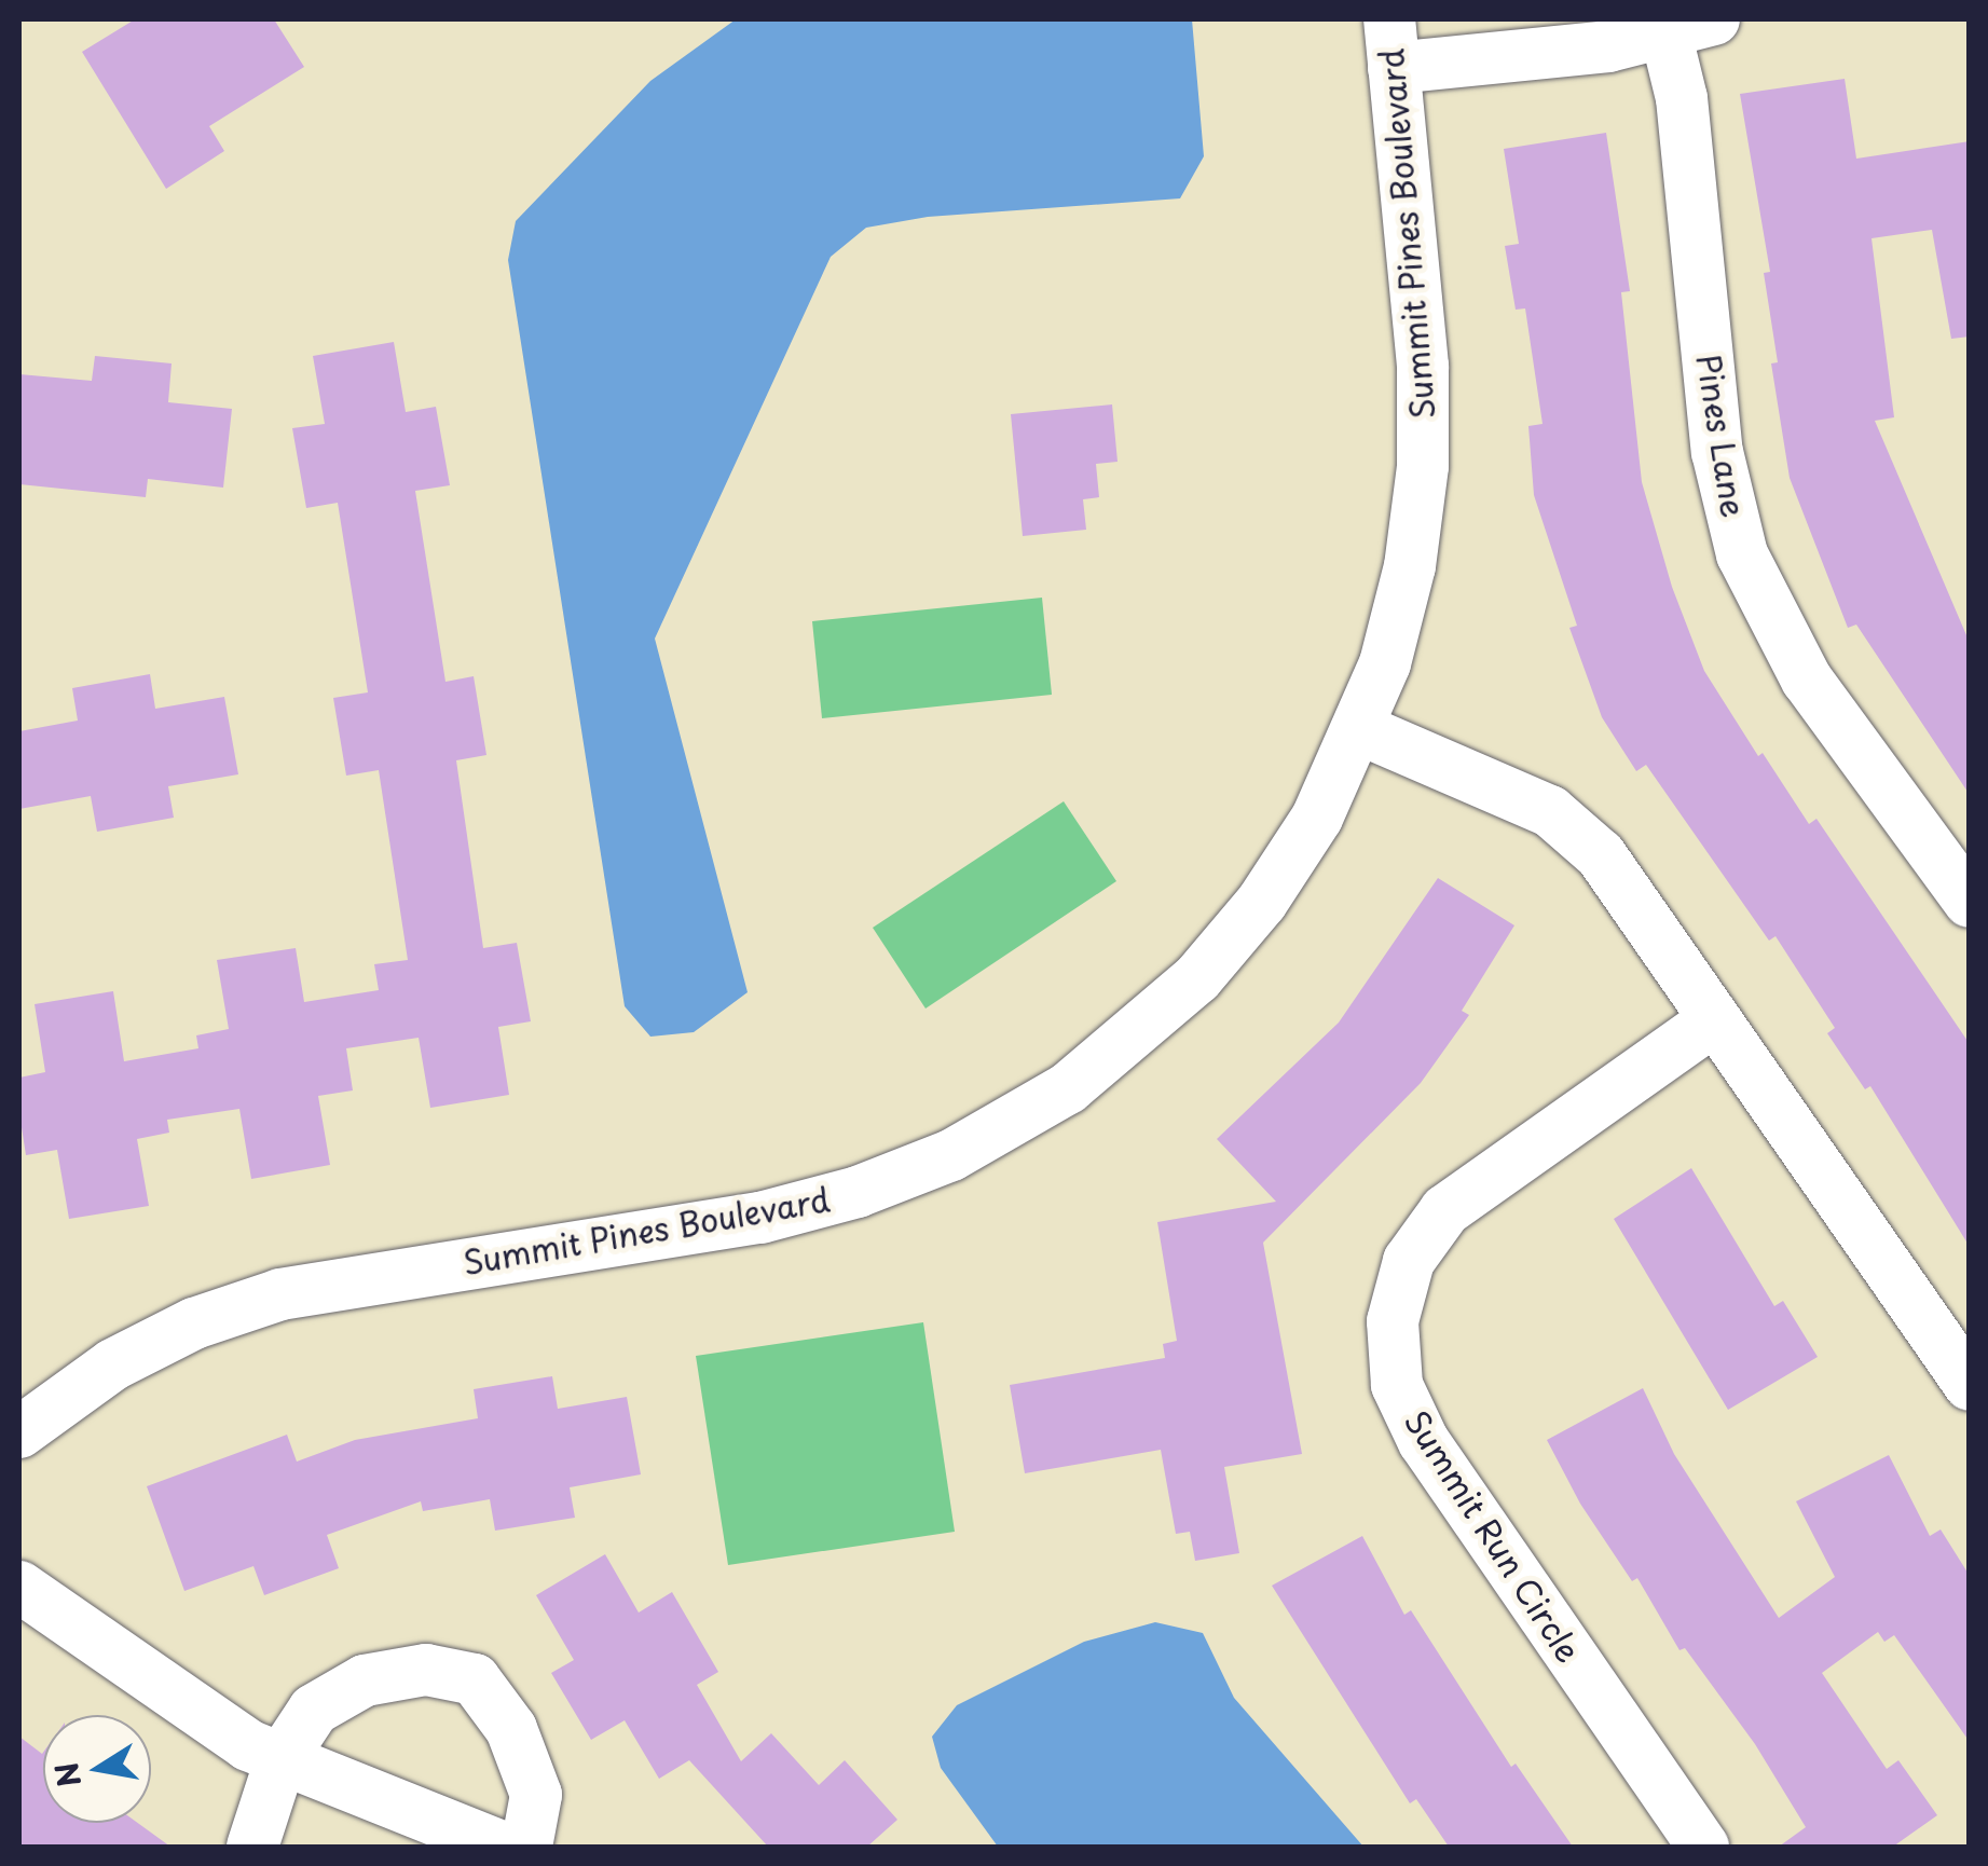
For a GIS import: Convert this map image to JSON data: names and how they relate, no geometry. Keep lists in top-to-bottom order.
{
  "streets": {
    "street": ["Summit Pines Boulevard", "Pines Lane", "Summit Run Circle"]
  },
  "north": "left"
}
